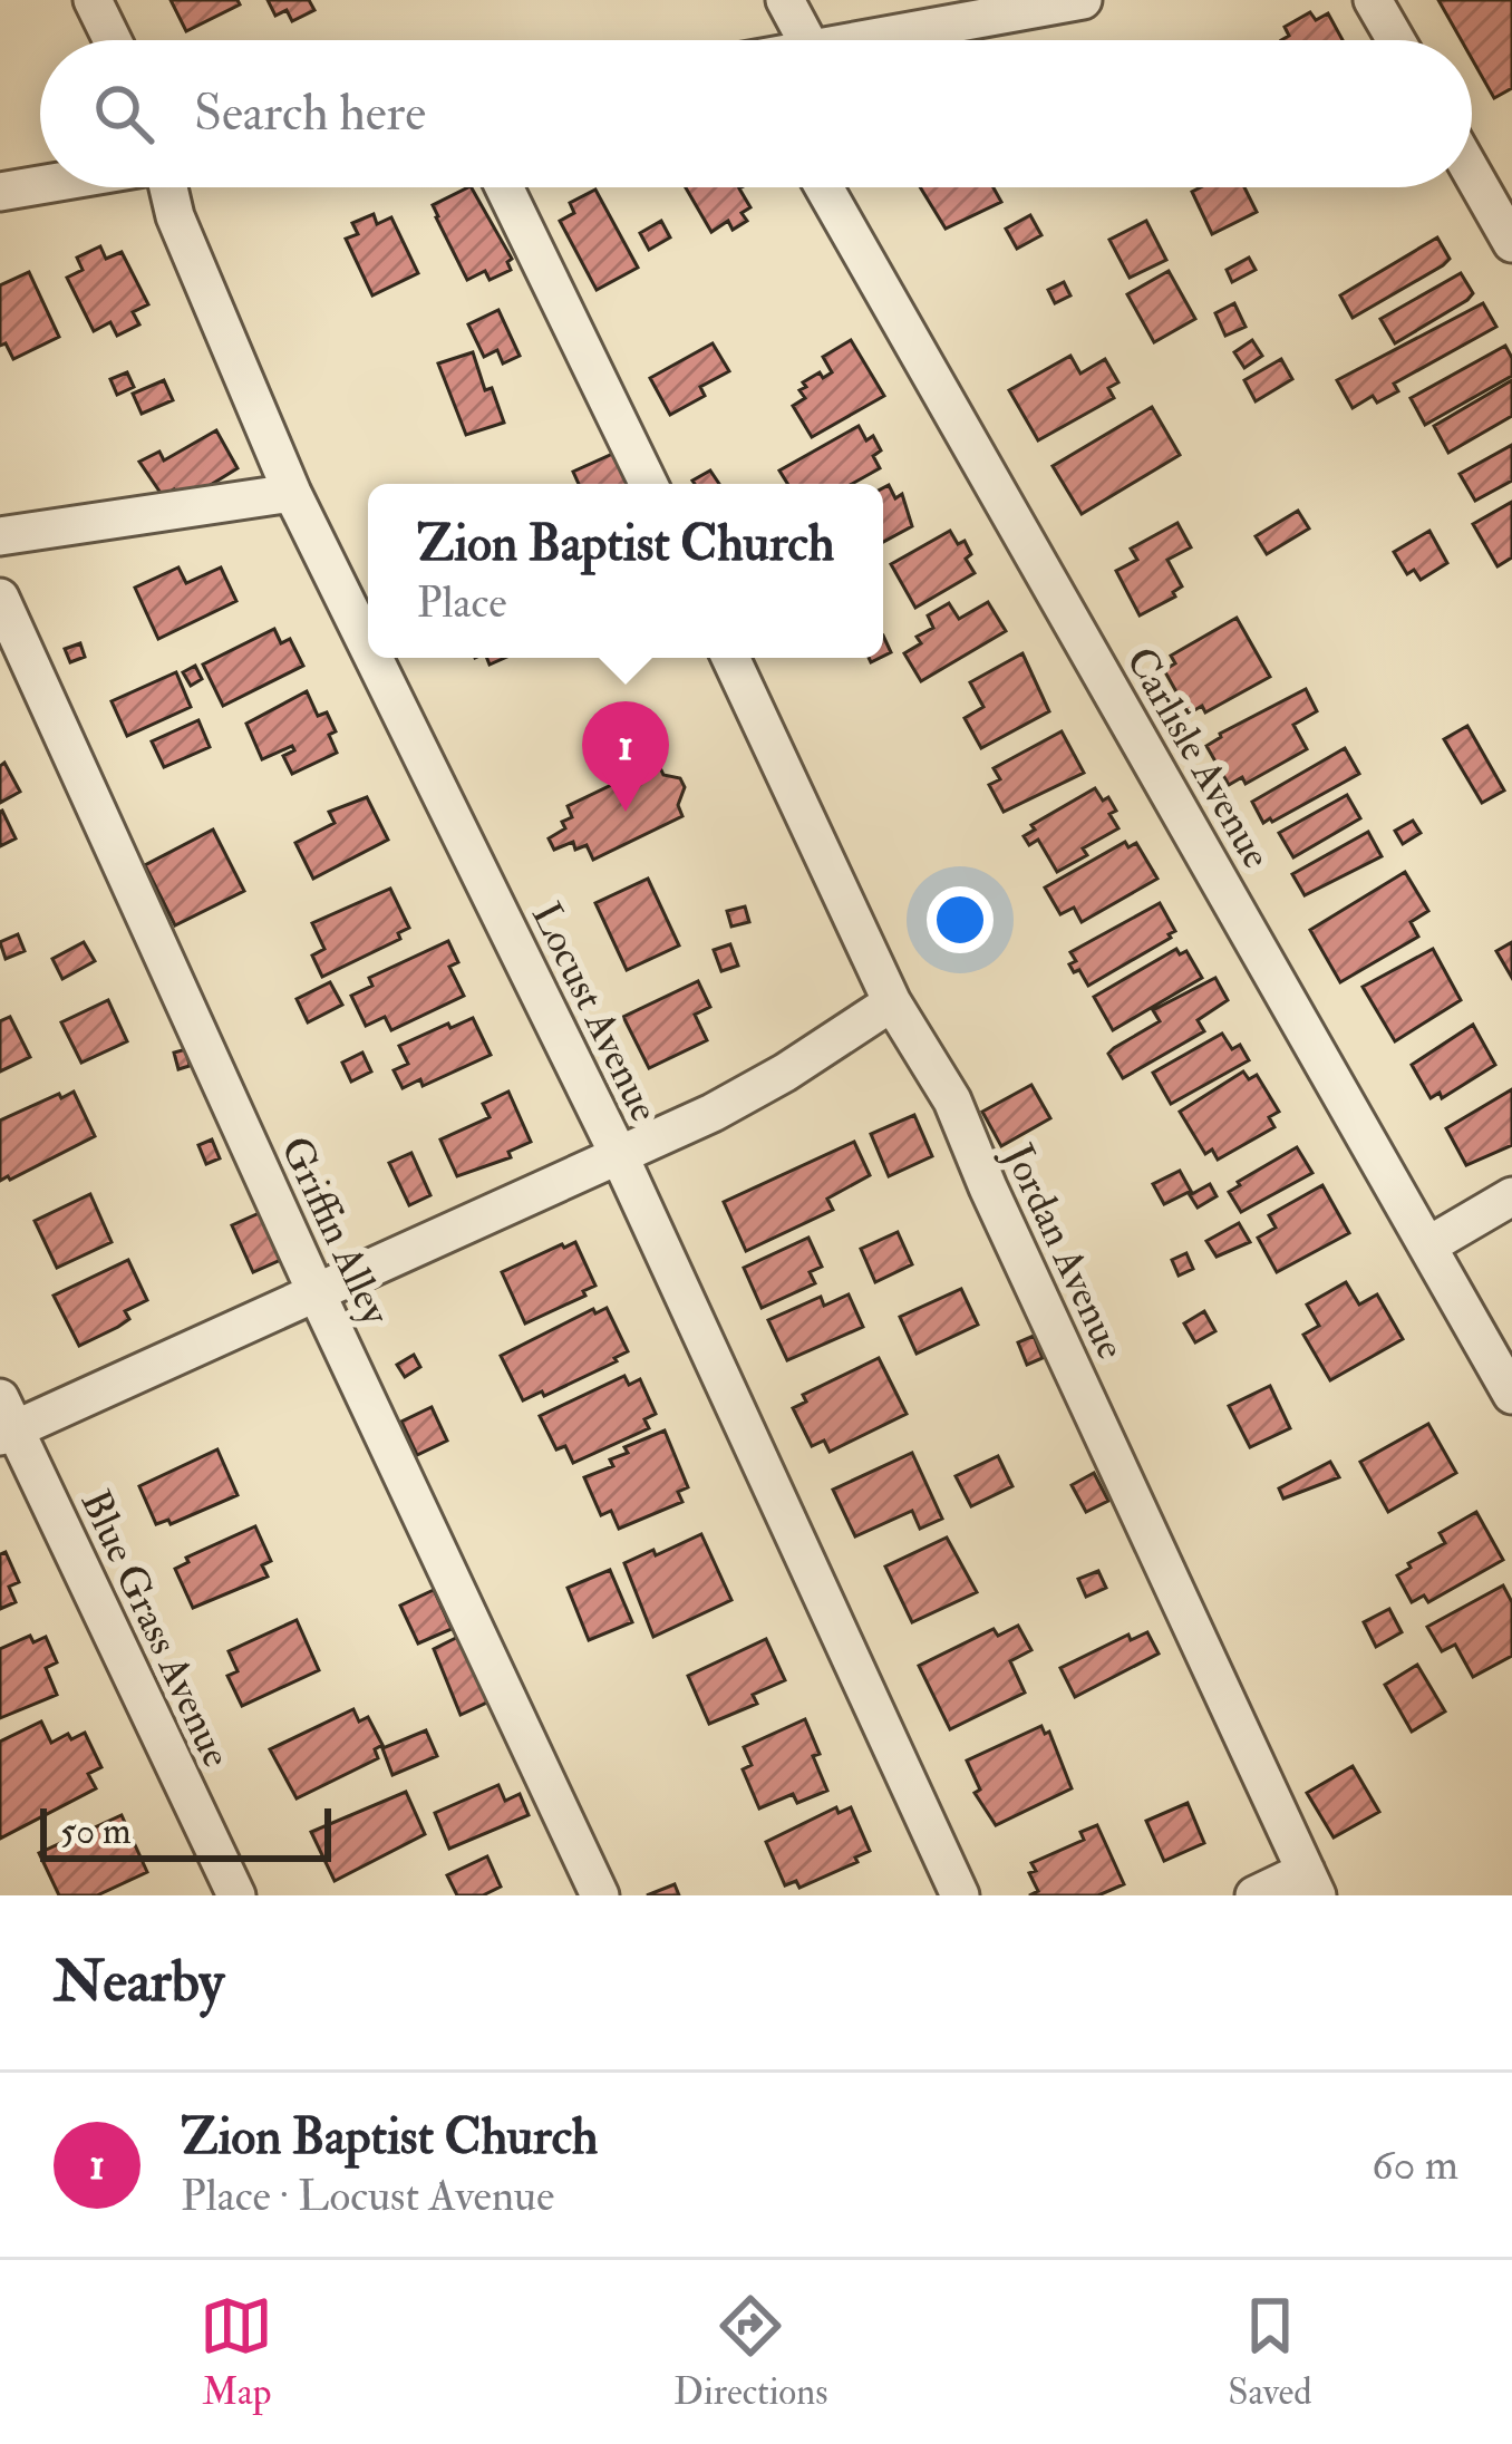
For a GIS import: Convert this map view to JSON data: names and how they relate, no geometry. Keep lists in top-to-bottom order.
{
  "streets": {
    "street": [
      "Carlisle Avenue",
      "Locust Avenue",
      "Griffin Alley",
      "Jordan Avenue",
      "Blue Grass Avenue"
    ]
  },
  "scale_bar": "50 m",
  "page": {
    "search": "Search here",
    "popup": ["Zion Baptist Church", "Place"],
    "pins": "1",
    "scale": "50 m",
    "heading": "Nearby",
    "list": [
      {
        "mark": "1",
        "name": "Zion Baptist Church",
        "note": "Place · Locust Avenue",
        "value": "60 m"
      }
    ],
    "nav": ["Map", "Directions", "Saved"]
  }
}
